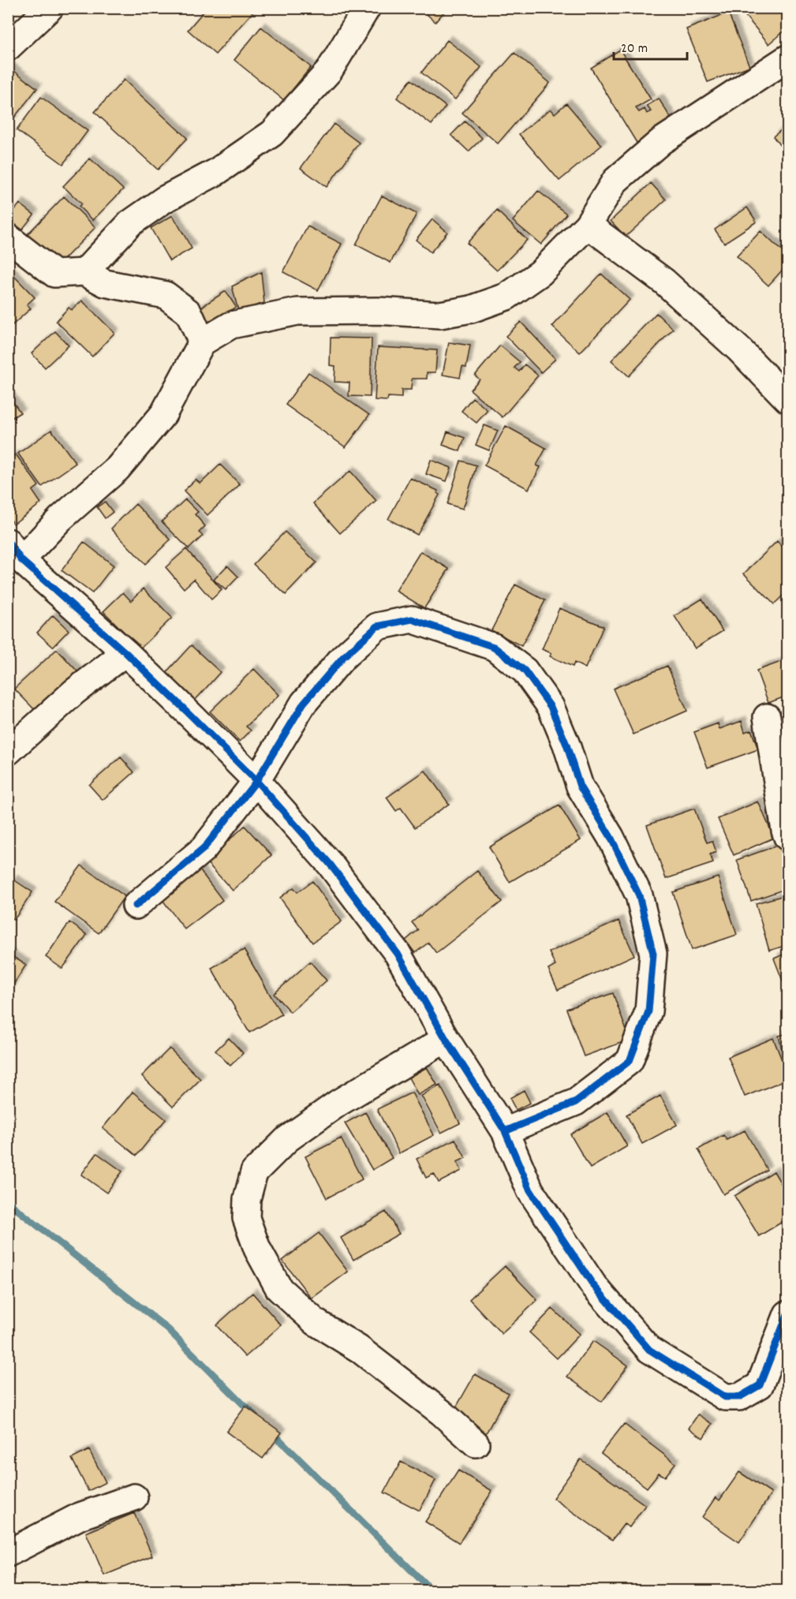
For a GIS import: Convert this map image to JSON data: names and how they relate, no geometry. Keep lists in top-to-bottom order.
{
  "scale_bar": "20 m"
}
